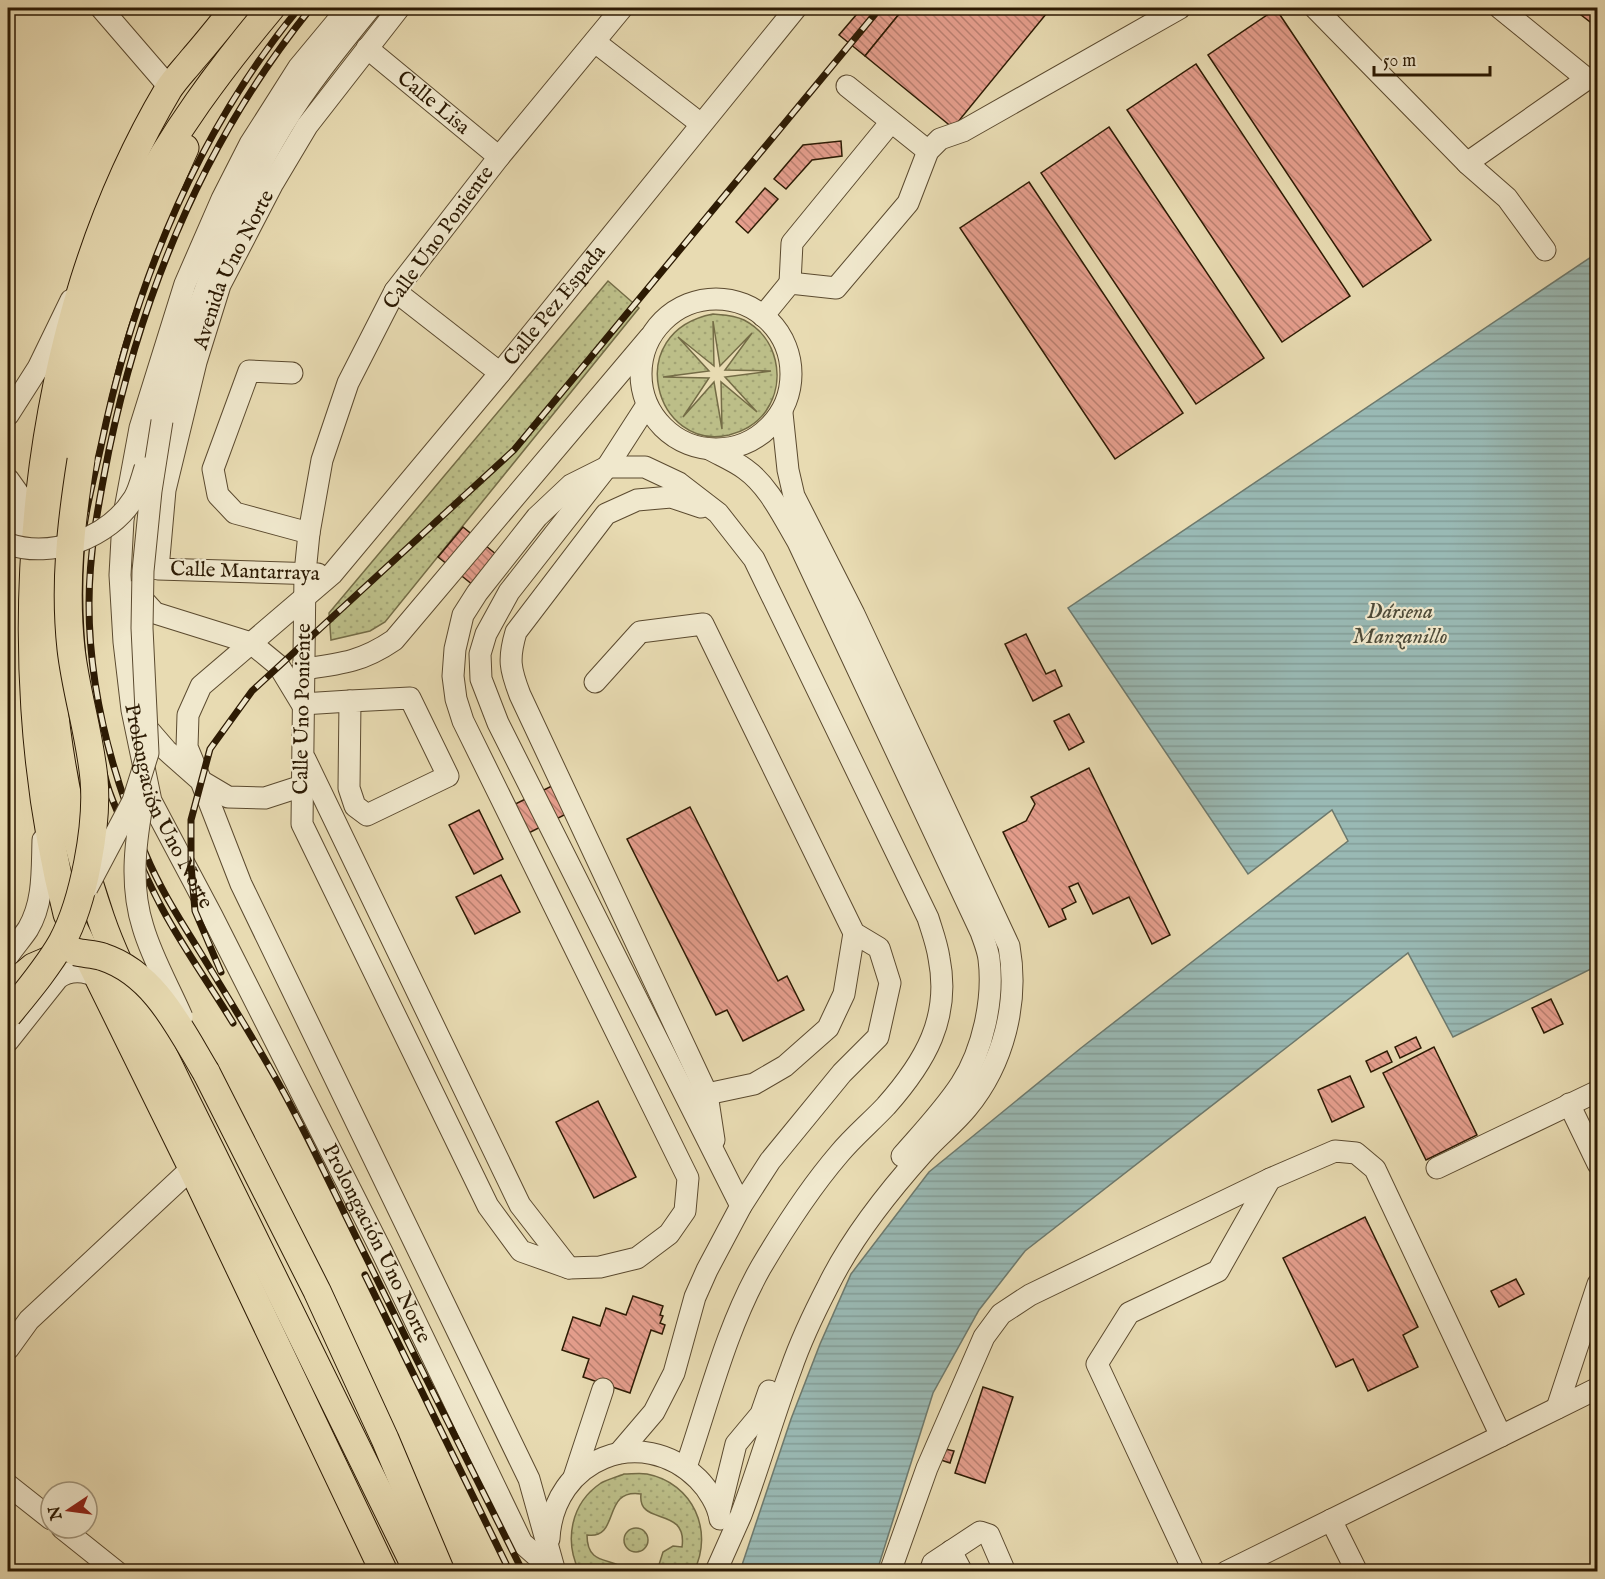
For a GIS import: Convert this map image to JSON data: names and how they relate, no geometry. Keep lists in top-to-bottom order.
{
  "streets": {
    "street": [
      "Calle Lisa",
      "Calle Uno Poniente",
      "Avenida Uno Norte",
      "Calle Pez Espada",
      "Calle Mantarraya",
      "Prolongación Uno Norte"
    ]
  },
  "crossings": [
    ["Calle Lisa", "Calle Uno Poniente"],
    ["Calle Lisa", "Avenida Uno Norte"],
    ["Calle Uno Poniente", "Calle Pez Espada"],
    ["Calle Uno Poniente", "Calle Mantarraya"],
    ["Avenida Uno Norte", "Calle Mantarraya"],
    ["Calle Pez Espada", "Calle Mantarraya"]
  ],
  "water": ["Dársena Manzanillo"],
  "scale_bar": "50 m",
  "north": "left"
}
